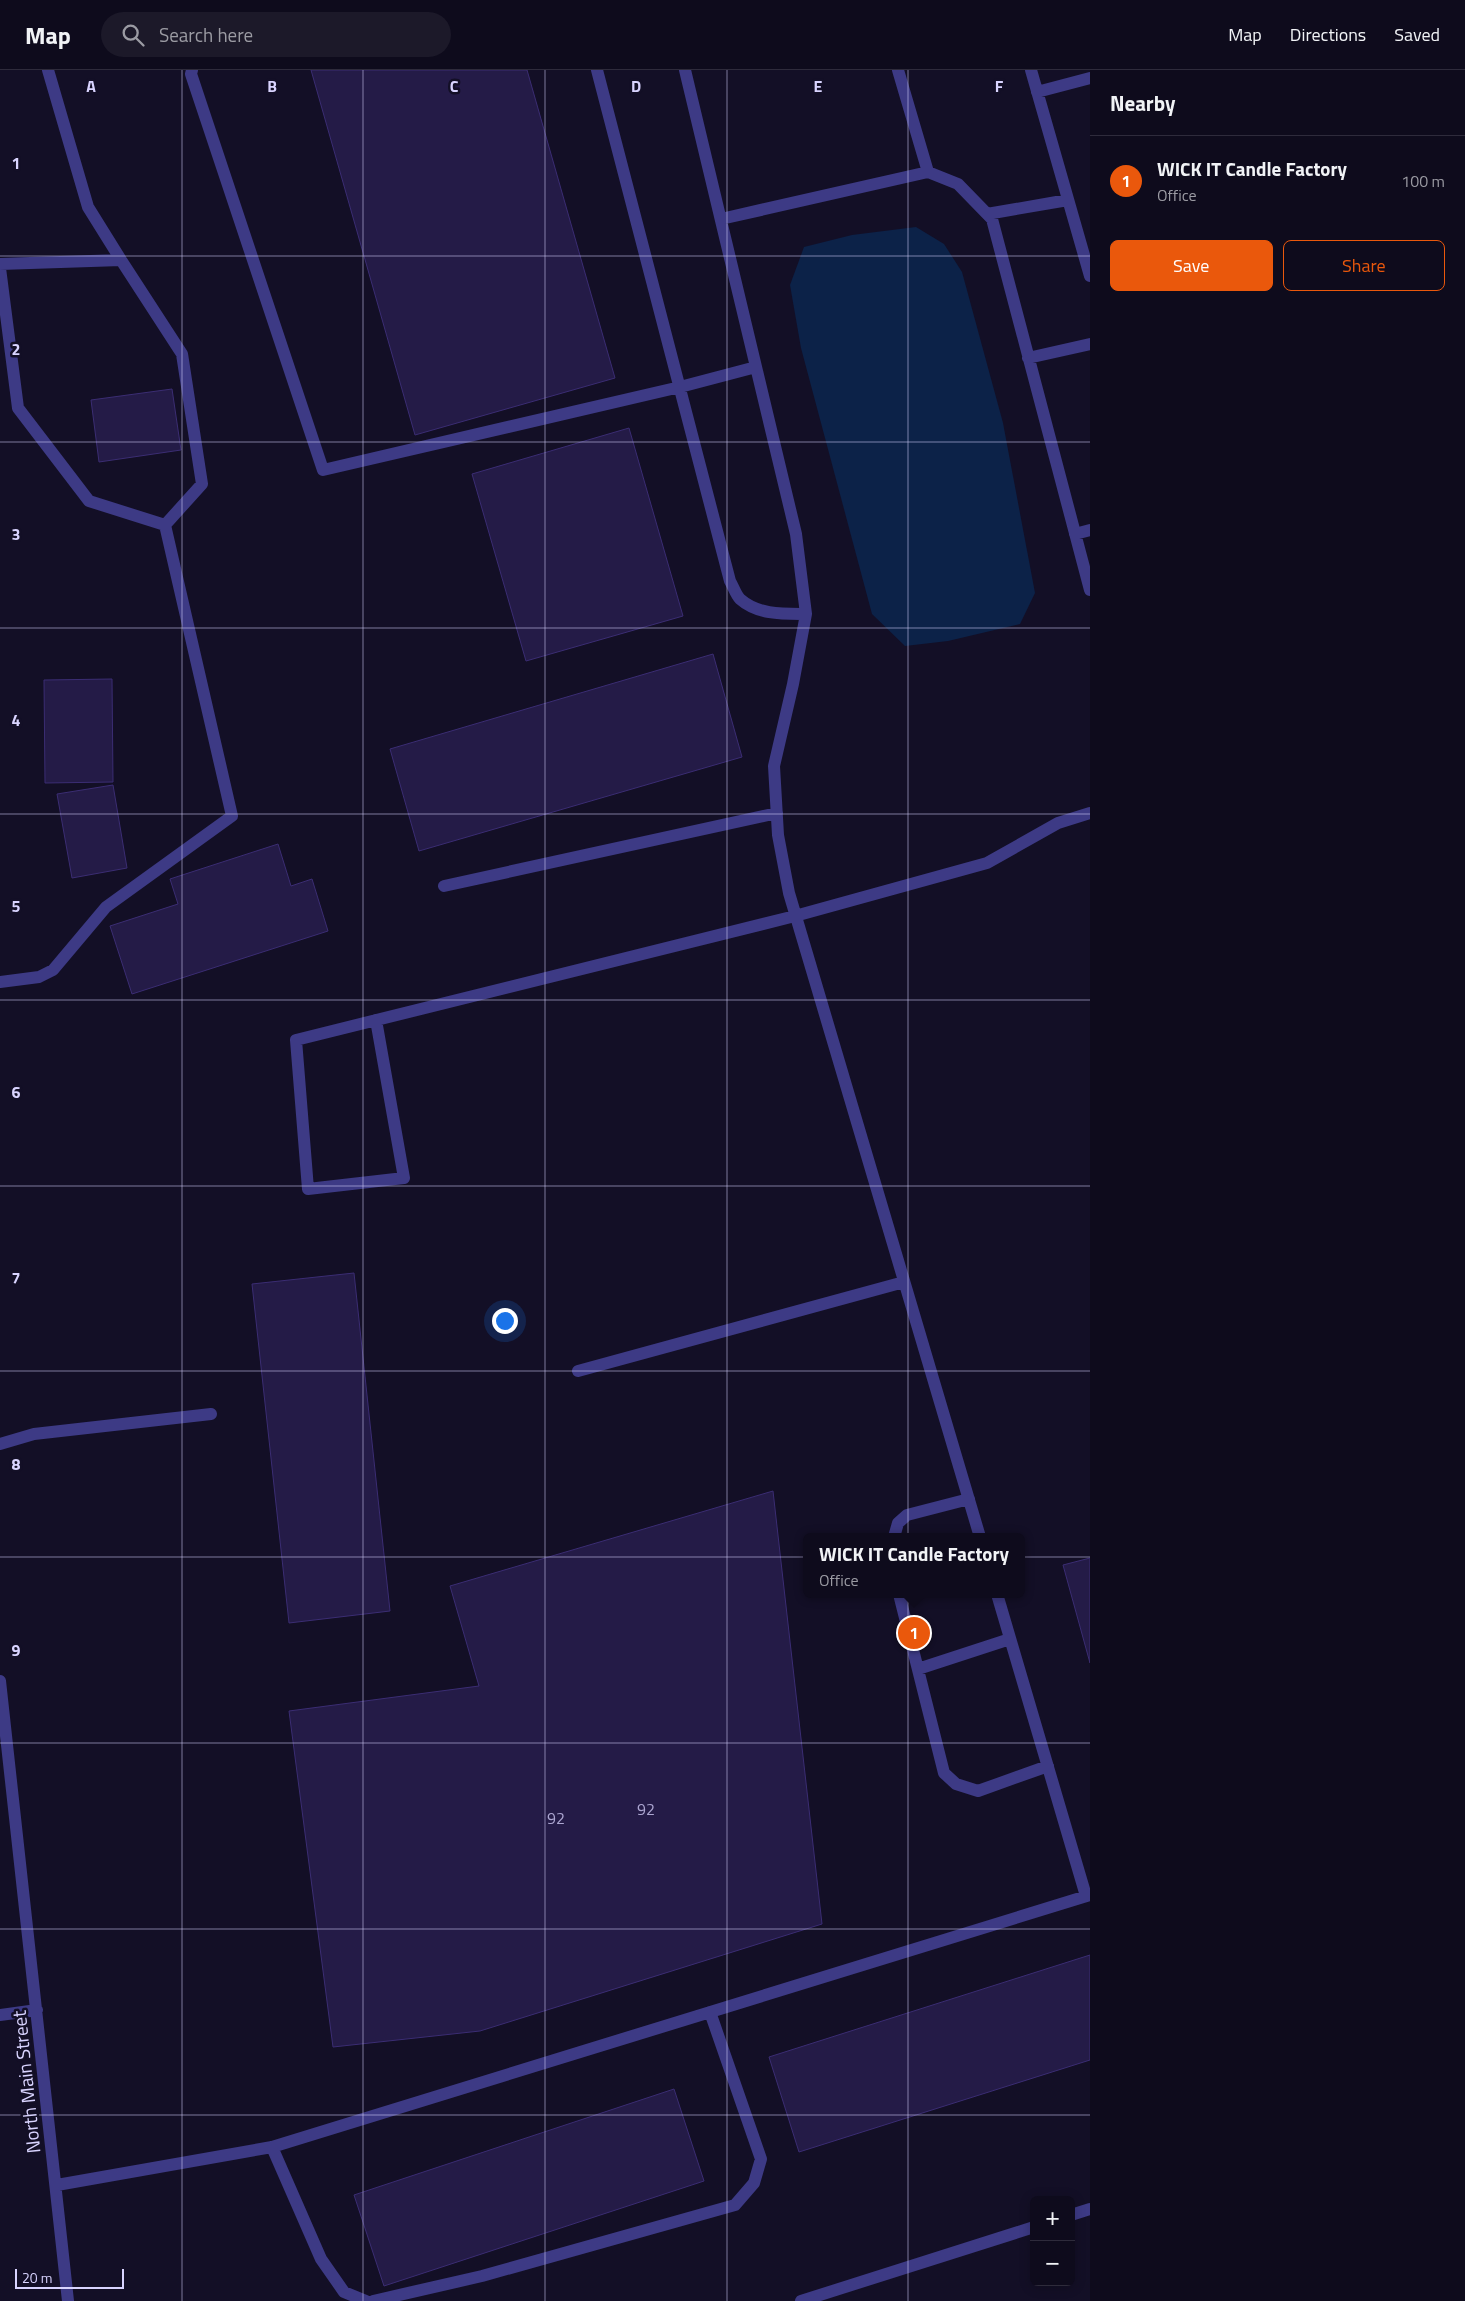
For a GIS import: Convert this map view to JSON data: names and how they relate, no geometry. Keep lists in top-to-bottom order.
{
  "streets": {
    "street": ["North Main Street"]
  },
  "house_numbers": ["92", "92"],
  "scale_bar": "20 m",
  "page": {
    "header": "Map",
    "search": "Search here",
    "nav": ["Map", "Directions", "Saved"],
    "heading": "Nearby",
    "list": [
      {
        "mark": "1",
        "name": "WICK IT Candle Factory",
        "note": "Office",
        "value": "100 m"
      }
    ],
    "buttons": ["Save", "Share"],
    "popup": ["WICK IT Candle Factory", "Office"],
    "pins": "1",
    "map_buttons": ["+", "−"],
    "scale": "20 m"
  },
  "grid": {
    "columns": [
      "A",
      "B",
      "C",
      "D",
      "E",
      "F"
    ],
    "rows": [
      "1",
      "2",
      "3",
      "4",
      "5",
      "6",
      "7",
      "8",
      "9"
    ]
  }
}
